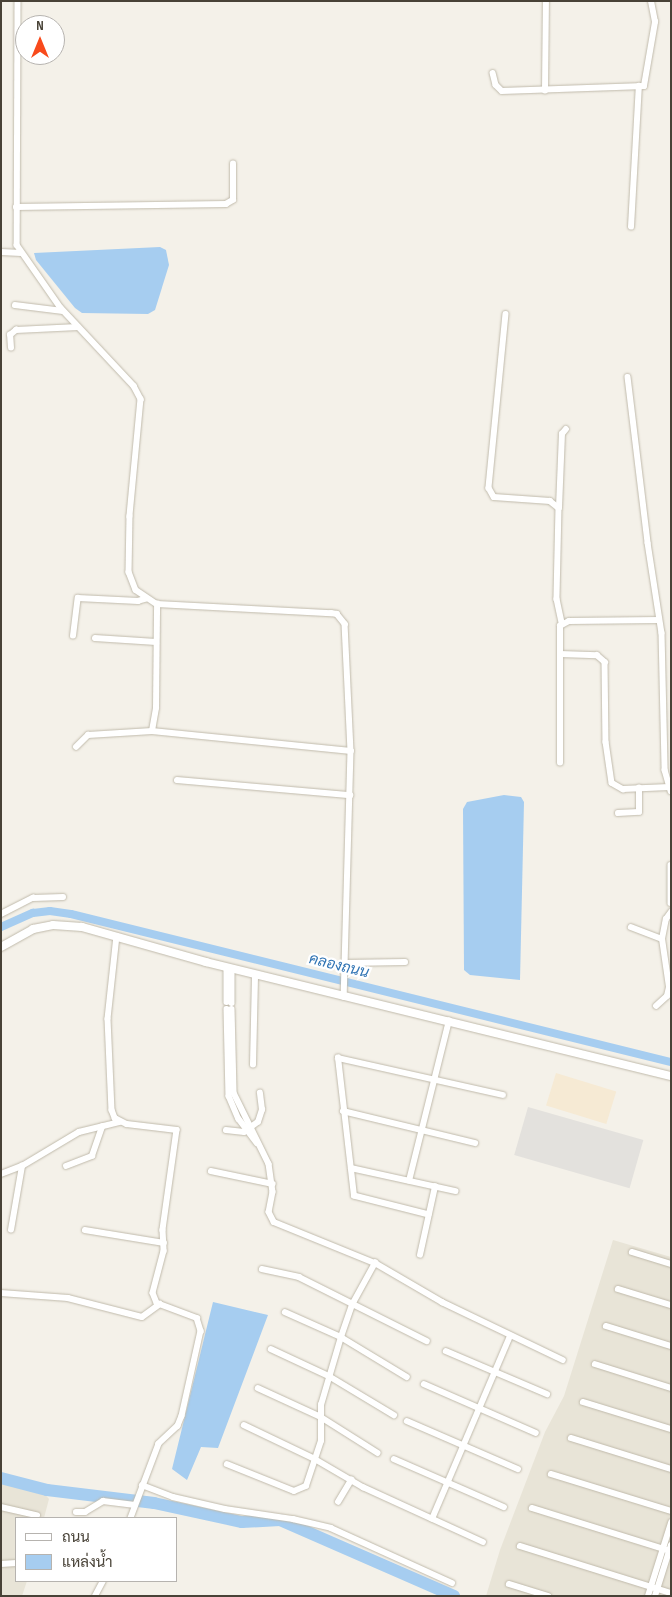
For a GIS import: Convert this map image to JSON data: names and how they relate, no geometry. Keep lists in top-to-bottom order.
{
  "water": ["คลองถนน"],
  "legend": ["ถนน", "แหล่งน้ำ"],
  "north": "top"
}
